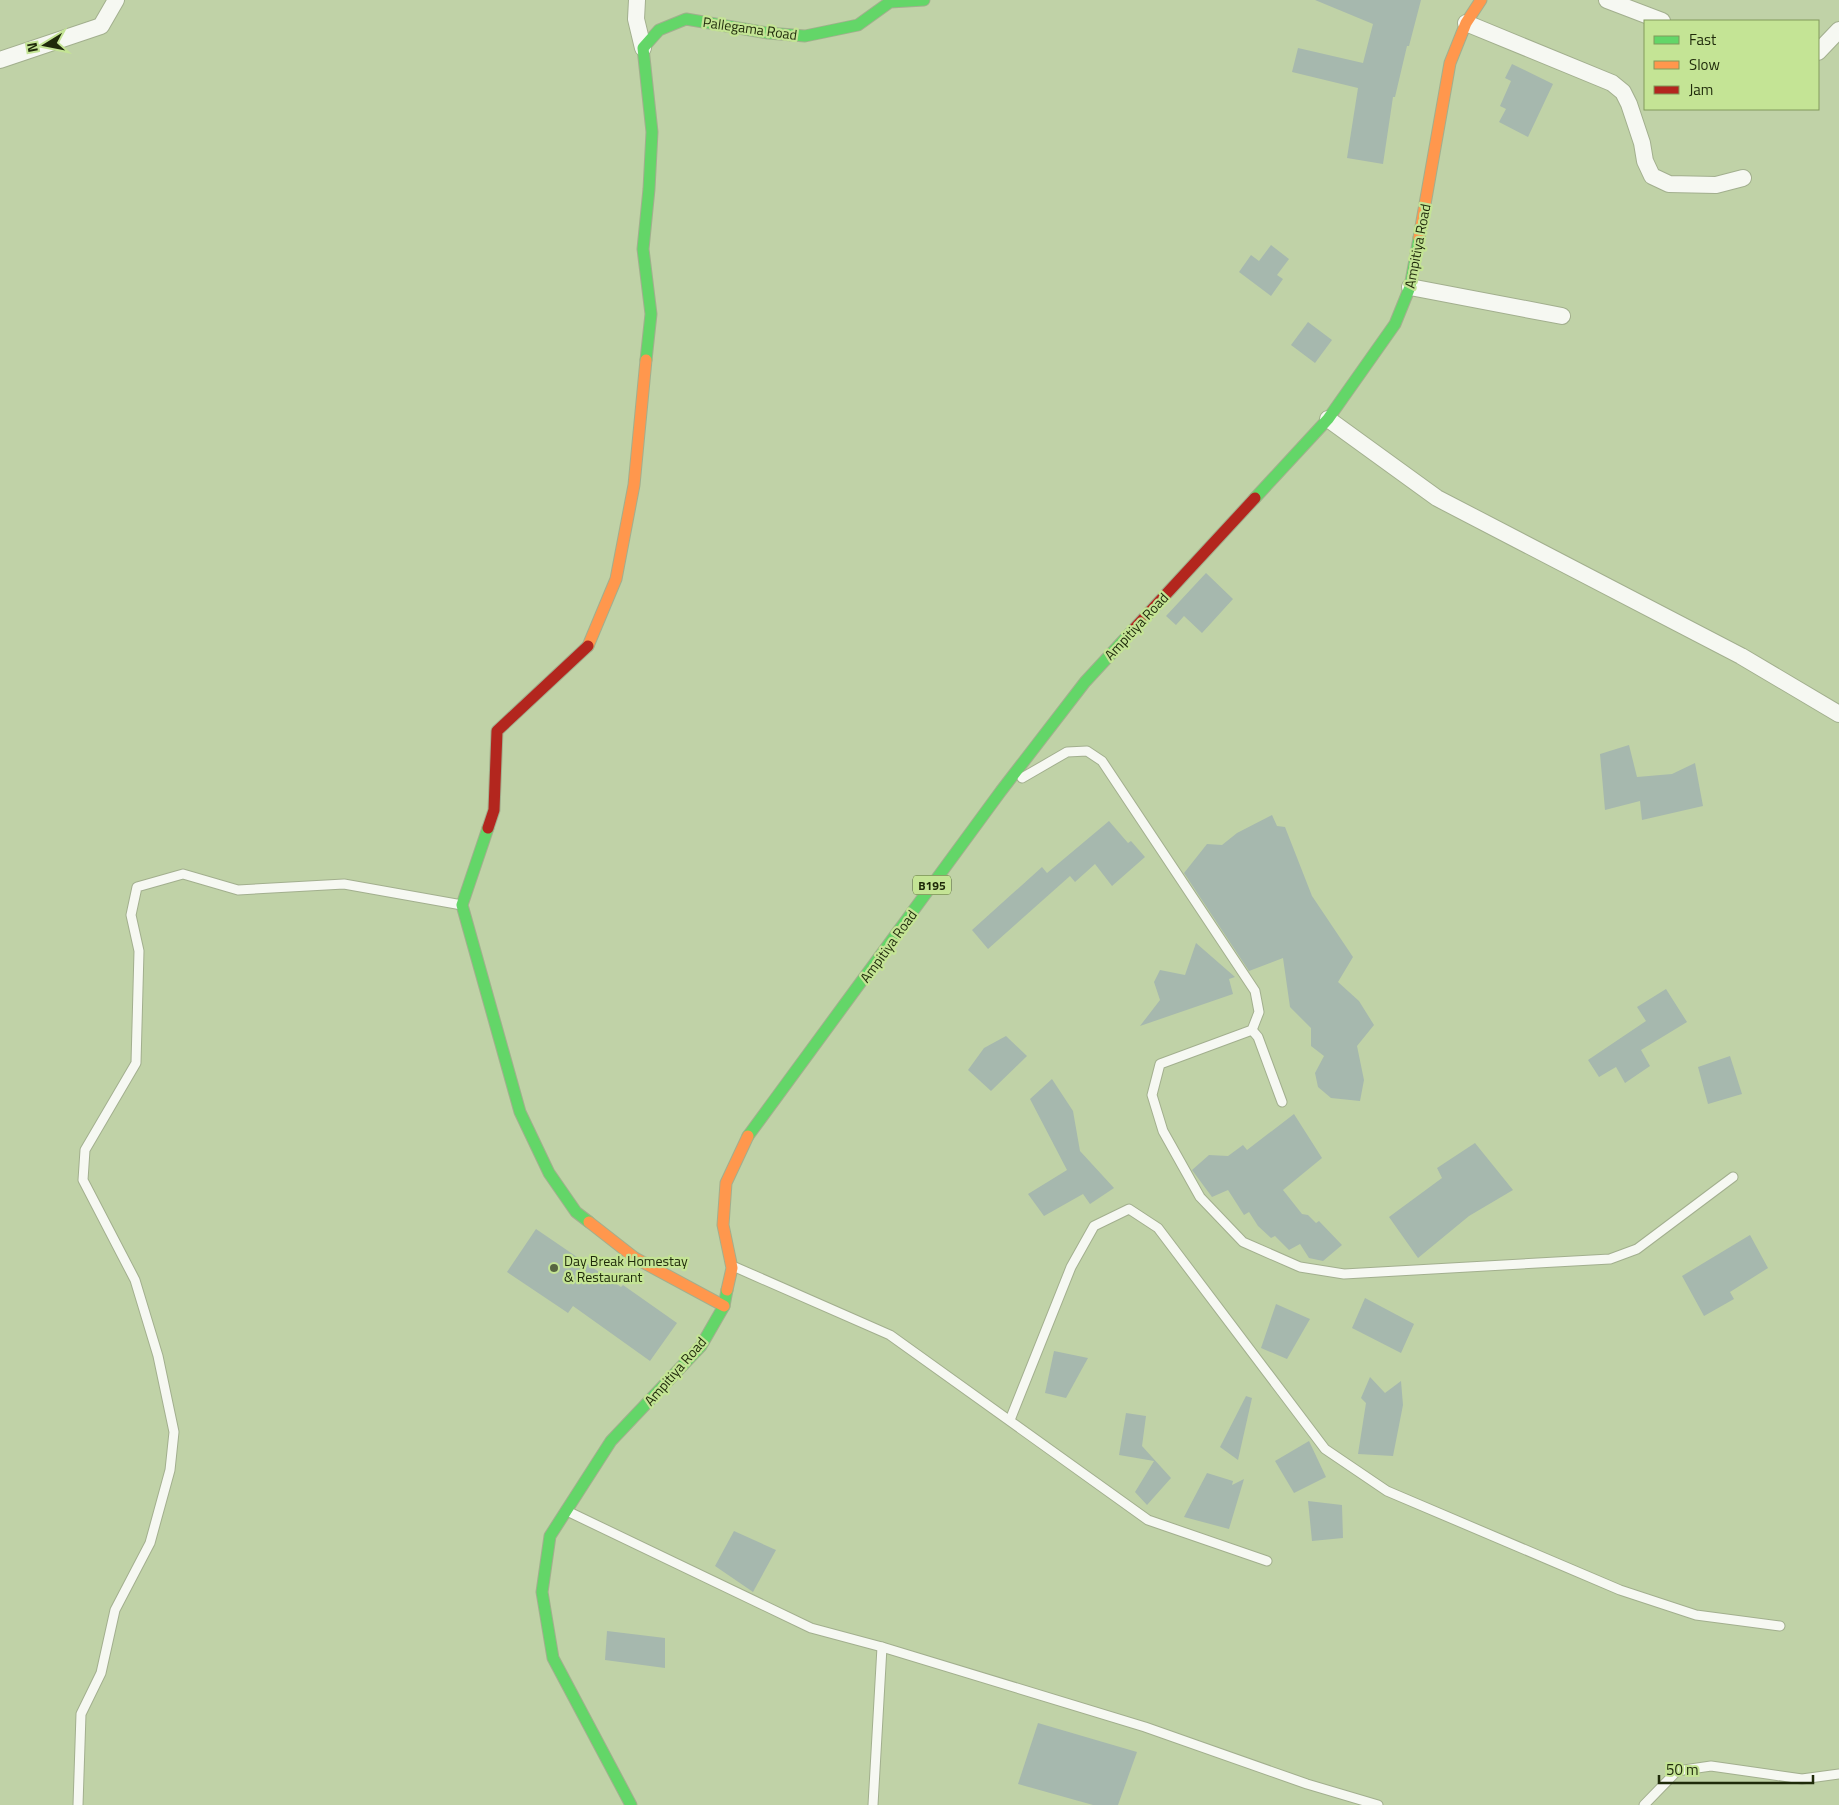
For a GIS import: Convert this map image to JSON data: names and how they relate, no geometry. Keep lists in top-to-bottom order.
{
  "streets": {
    "main road": ["Pallegama Road", "Ampitiya Road", "B195"]
  },
  "places": ["Day Break Homestay & Restaurant"],
  "legend": ["Fast", "Slow", "Jam"],
  "scale_bar": "50 m",
  "north": "left"
}
